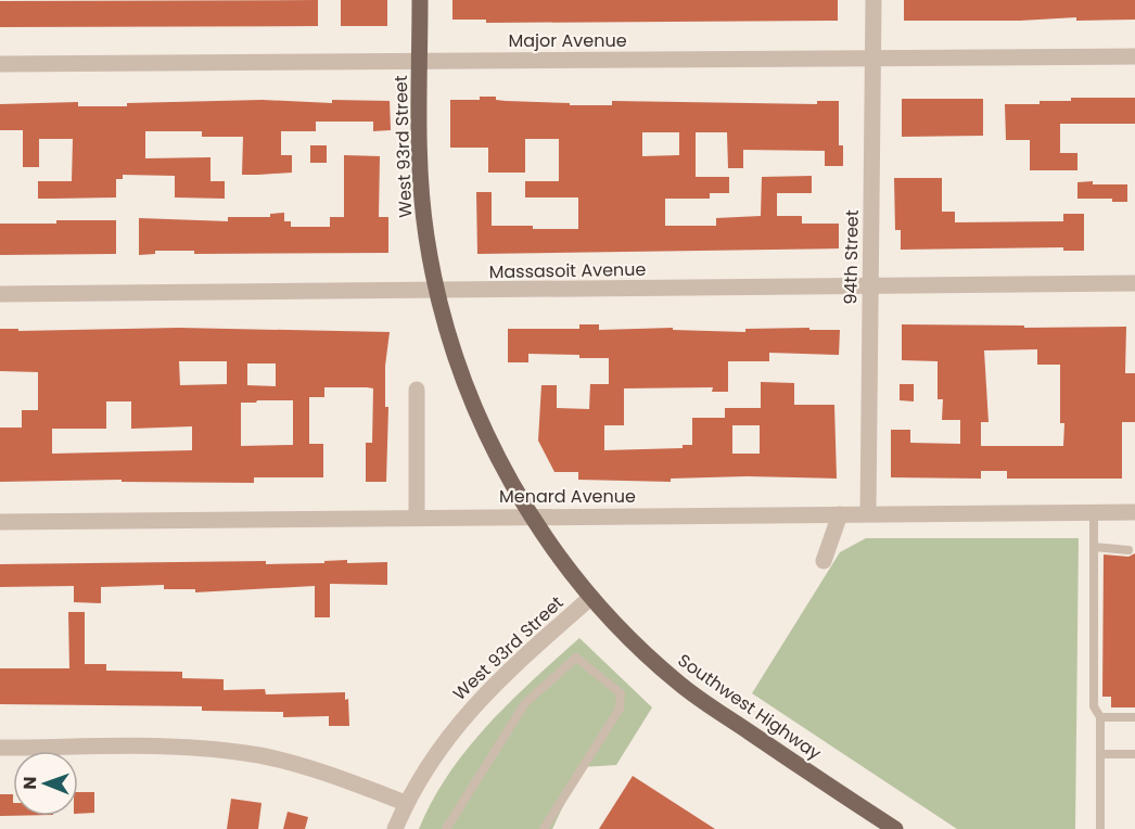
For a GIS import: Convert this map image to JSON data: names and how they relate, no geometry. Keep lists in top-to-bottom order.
{
  "streets": {
    "main road": ["West 93rd Street", "Southwest Highway"],
    "street": [
      "Major Avenue",
      "94th Street",
      "Massasoit Avenue",
      "Menard Avenue"
    ]
  },
  "crossings": [
    ["Major Avenue", "West 93rd Street"],
    ["Major Avenue", "94th Street"],
    ["West 93rd Street", "Massasoit Avenue"],
    ["West 93rd Street", "Southwest Highway"],
    ["94th Street", "Massasoit Avenue"],
    ["94th Street", "Menard Avenue"],
    ["Massasoit Avenue", "Southwest Highway"],
    ["Menard Avenue", "Southwest Highway"]
  ],
  "north": "left"
}
